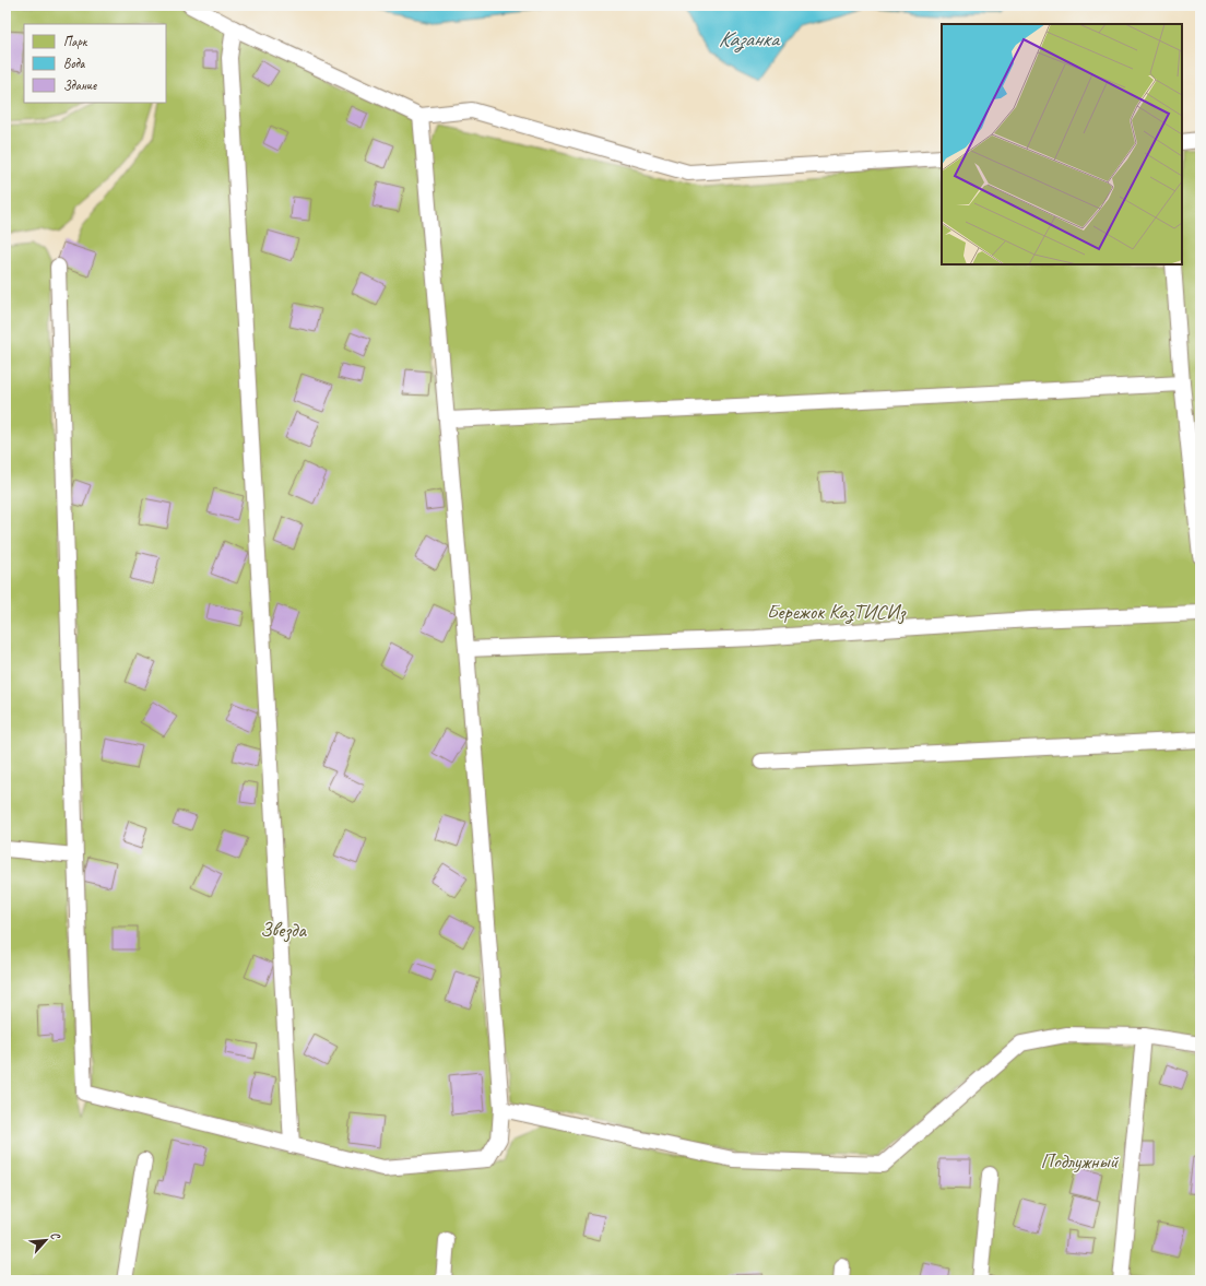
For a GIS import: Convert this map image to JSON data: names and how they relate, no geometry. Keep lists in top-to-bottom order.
{
  "water": ["Казанка"],
  "parks": ["Бережок КазТИСИз", "Звезда", "Подлужный"],
  "legend": ["Парк", "Вода", "Здание"],
  "north": "top right"
}
